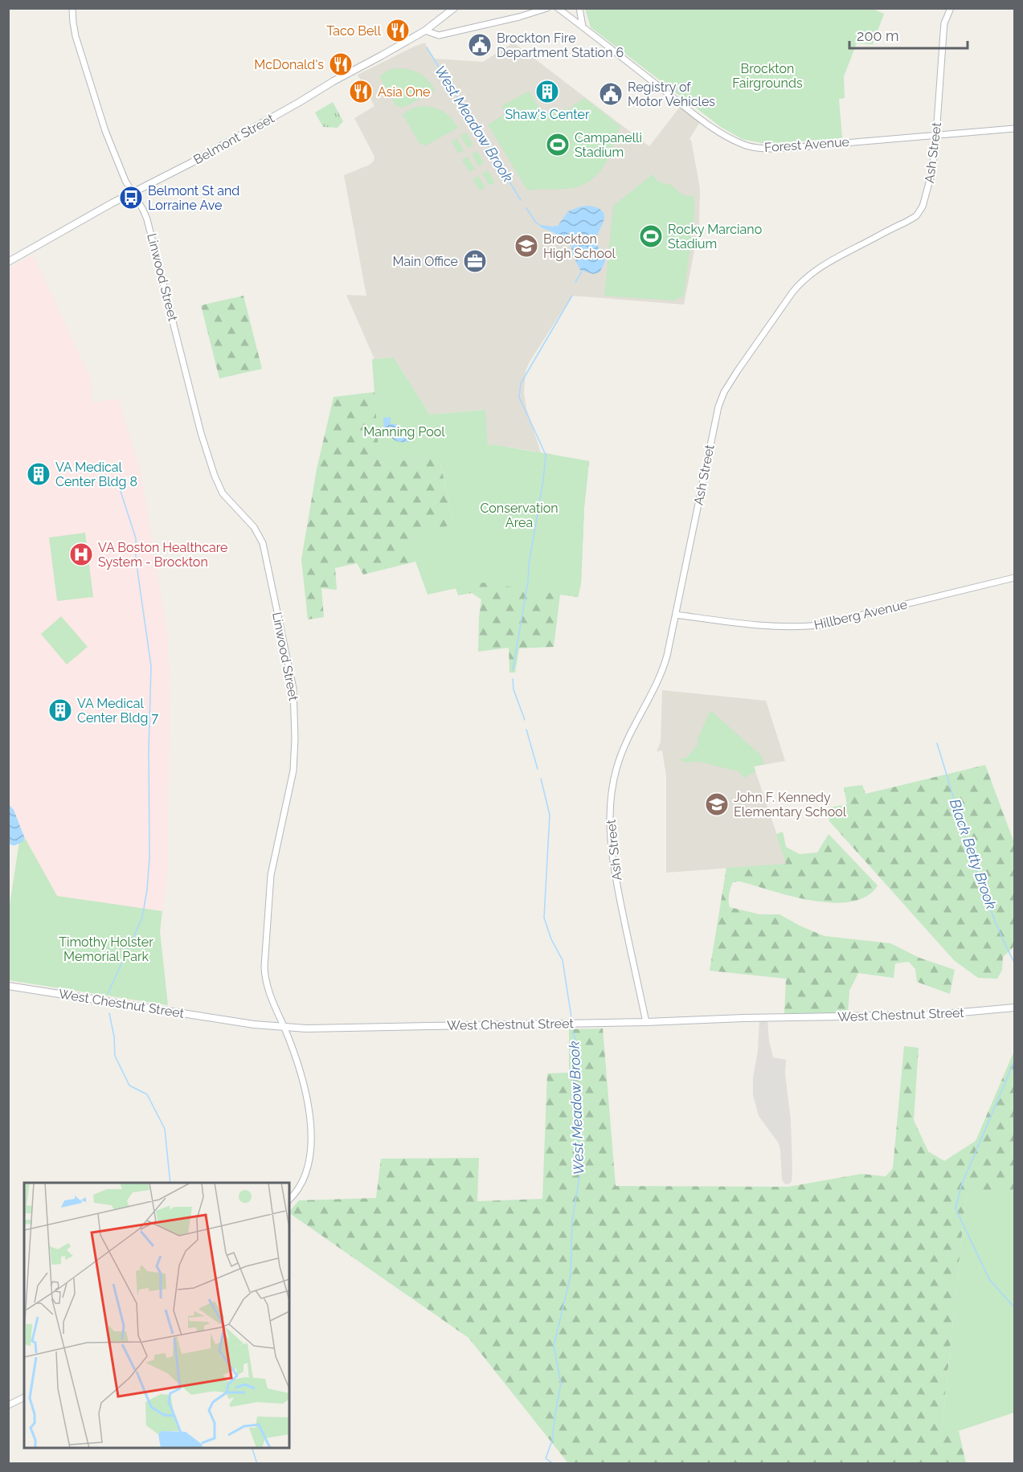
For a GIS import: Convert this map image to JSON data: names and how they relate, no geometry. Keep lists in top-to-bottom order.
{
  "streets": {
    "main road": ["Belmont Street", "West Chestnut Street"],
    "street": [
      "Forest Avenue",
      "Ash Street",
      "Linwood Street",
      "Hillberg Avenue"
    ]
  },
  "crossings": [
    ["Belmont Street", "Linwood Street"],
    ["Forest Avenue", "Ash Street"],
    ["Ash Street", "Hillberg Avenue"],
    ["Ash Street", "West Chestnut Street"],
    ["Linwood Street", "West Chestnut Street"]
  ],
  "water": ["West Meadow Brook", "Black Betty Brook"],
  "parks": [
    "Brockton Fairgrounds",
    "Manning Pool",
    "Conservation Area",
    "Timothy Holster Memorial Park"
  ],
  "places": {
    "restaurant": ["Taco Bell", "McDonald's", "Asia One"],
    "public building": ["Brockton Fire Department Station 6", "Registry of Motor Vehicles"],
    "building": ["Shaw's Center", "VA Medical Center Bldg 8", "VA Medical Center Bldg 7"],
    "sports": ["Campanelli Stadium", "Rocky Marciano Stadium"],
    "bus stop": ["Belmont St and Lorraine Ave"],
    "school or university": ["Brockton High School", "John F. Kennedy Elementary School"],
    "office": ["Main Office"],
    "hospital": ["VA Boston Healthcare System - Brockton"]
  },
  "scale_bar": "200 m"
}
